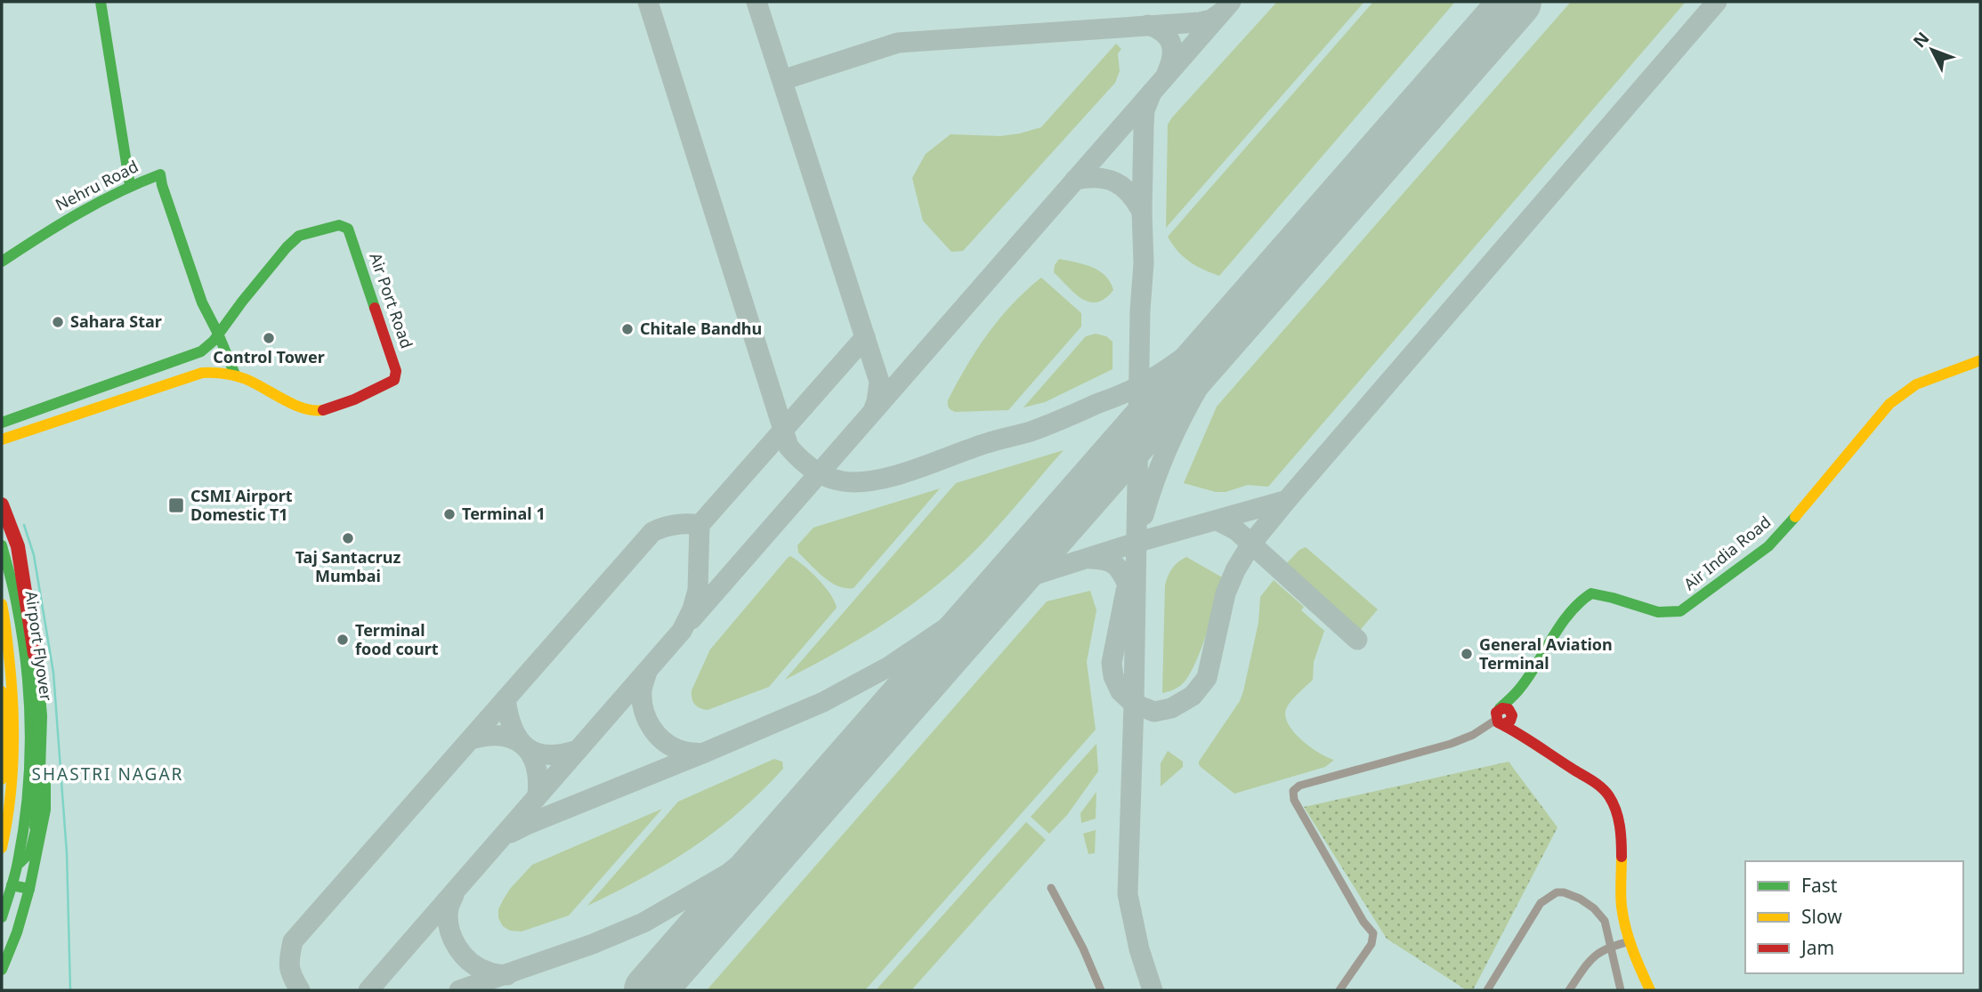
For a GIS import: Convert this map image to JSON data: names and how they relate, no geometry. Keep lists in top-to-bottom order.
{
  "streets": {
    "main road": [
      "Nehru Road",
      "Air Port Road",
      "Air India Road",
      "Airport Flyover"
    ]
  },
  "crossings": [
    ["Nehru Road", "Air Port Road"]
  ],
  "districts": ["SHASTRI NAGAR"],
  "places": {
    "other": [
      "Sahara Star",
      "Chitale Bandhu",
      "Control Tower",
      "Terminal 1",
      "Taj Santacruz Mumbai",
      "Terminal food court",
      "General Aviation Terminal"
    ],
    "transit": ["CSMI Airport Domestic T1"]
  },
  "legend": ["Fast", "Slow", "Jam"],
  "north": "top left"
}
